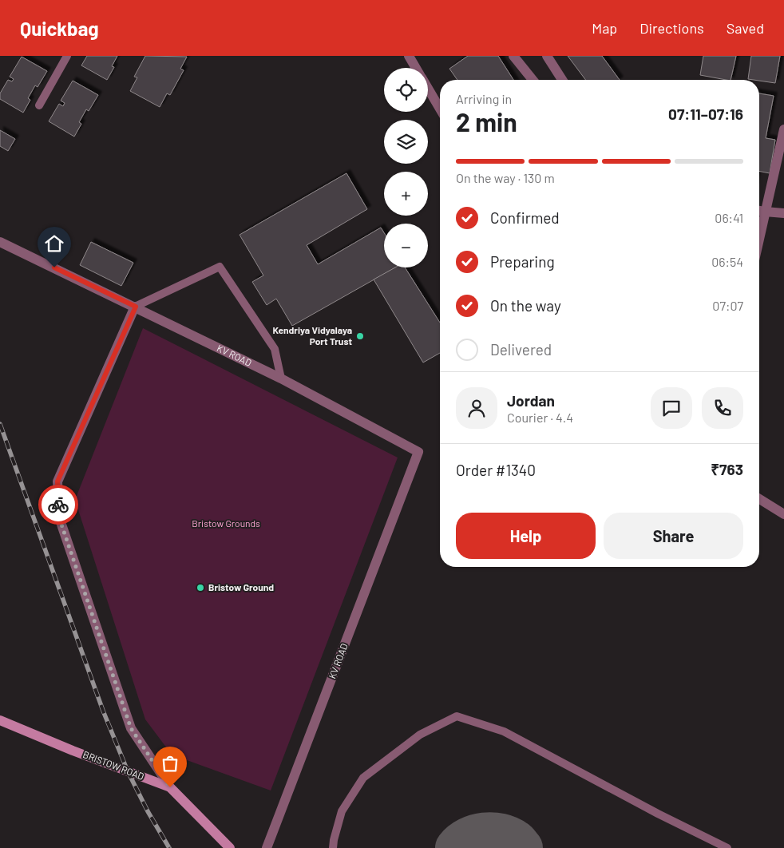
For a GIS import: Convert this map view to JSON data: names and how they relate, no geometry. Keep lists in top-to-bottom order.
{
  "streets": {
    "street": ["KV ROAD", "BRISTOW ROAD"]
  },
  "parks": ["Bristow Grounds"],
  "places": ["Kendriya Vidyalaya Port Trust", "Bristow Ground"],
  "page": {
    "header": "Quickbag",
    "nav": ["Map", "Directions", "Saved"],
    "map_buttons": ["+", "−"],
    "heading": ["2 min", "Arriving in", "07:11–07:16"],
    "panel": [
      "Jordan",
      "Courier · 4.4",
      "Order #1340",
      "₹763"
    ],
    "bar": "On the way · 130 m",
    "list": [
      ["Confirmed", "06:41"],
      ["Preparing", "06:54"],
      ["On the way", "07:07"],
      "Delivered"
    ],
    "buttons": ["Help", "Share"]
  }
}
